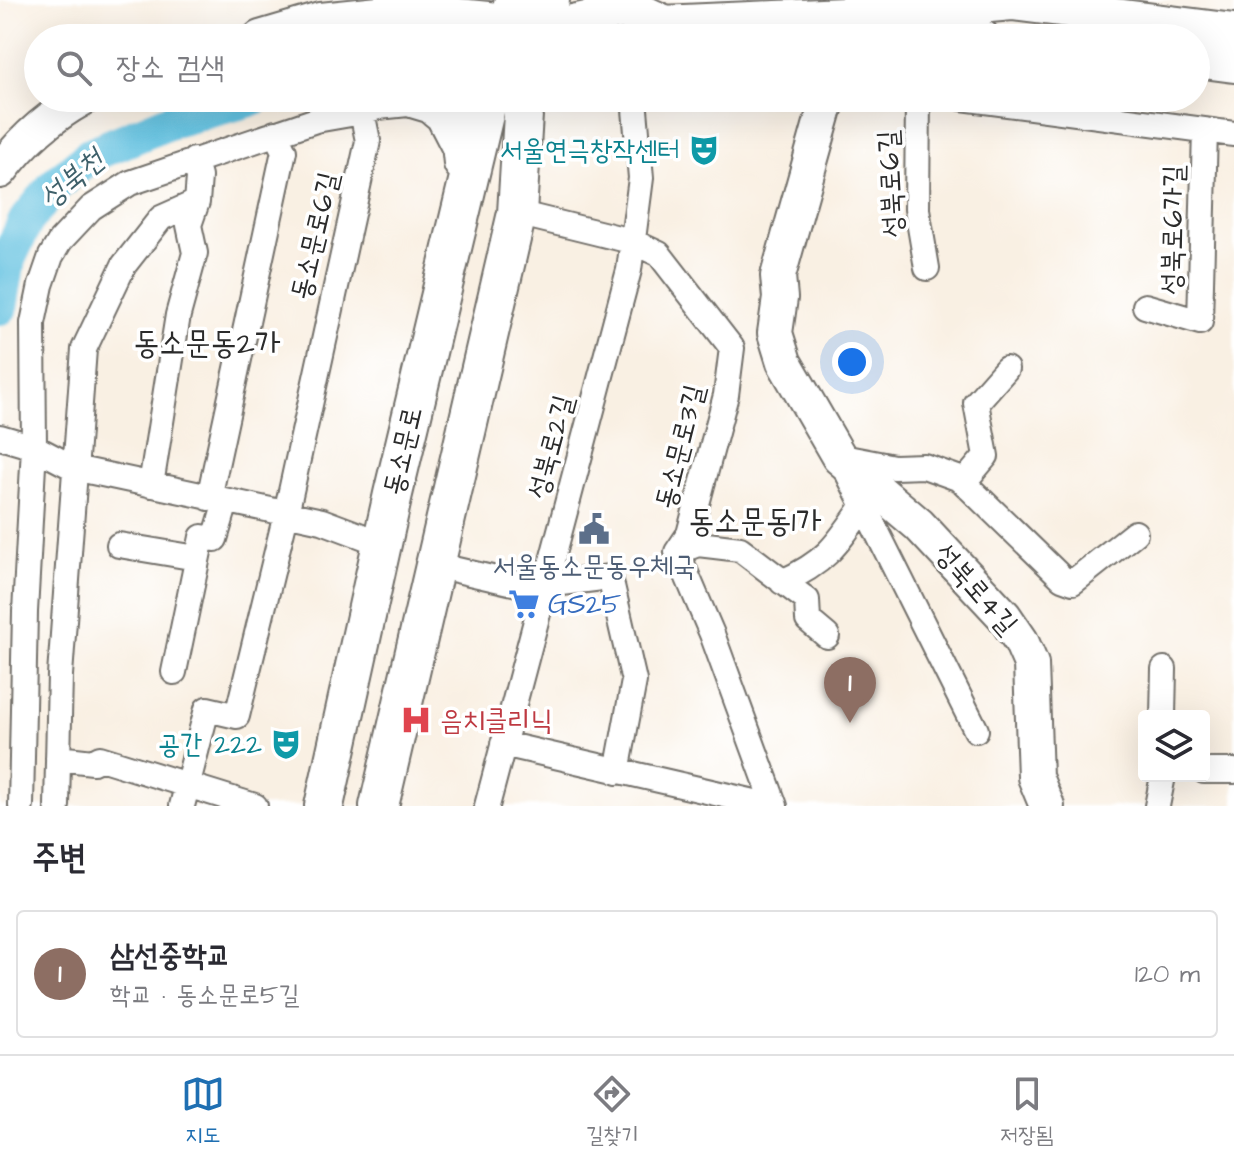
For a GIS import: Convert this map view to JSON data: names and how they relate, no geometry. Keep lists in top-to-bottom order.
{
  "streets": {
    "main road": ["동소문로"],
    "street": [
      "성북로6길",
      "성북로6가길",
      "동소문로6길",
      "성북로2길",
      "동소문로3길",
      "성북로4길"
    ]
  },
  "crossings": [
    ["성북로2길", "동소문로3길"],
    ["동소문로3길", "동소문로"]
  ],
  "districts": ["동소문동2가", "동소문동1가"],
  "water": ["성북천"],
  "places": {
    "theatre": ["서울연극창작센터", "공간 222"],
    "public building": ["서울동소문동우체국"],
    "supermarket": ["GS25"],
    "hospital": ["음치클리닉"]
  },
  "page": {
    "search": "장소 검색",
    "pins": "1",
    "heading": "주변",
    "list": [
      {
        "mark": "1",
        "name": "삼선중학교",
        "note": "학교 · 동소문로5길",
        "value": "120 m"
      }
    ],
    "nav": ["지도", "길찾기", "저장됨"]
  }
}
